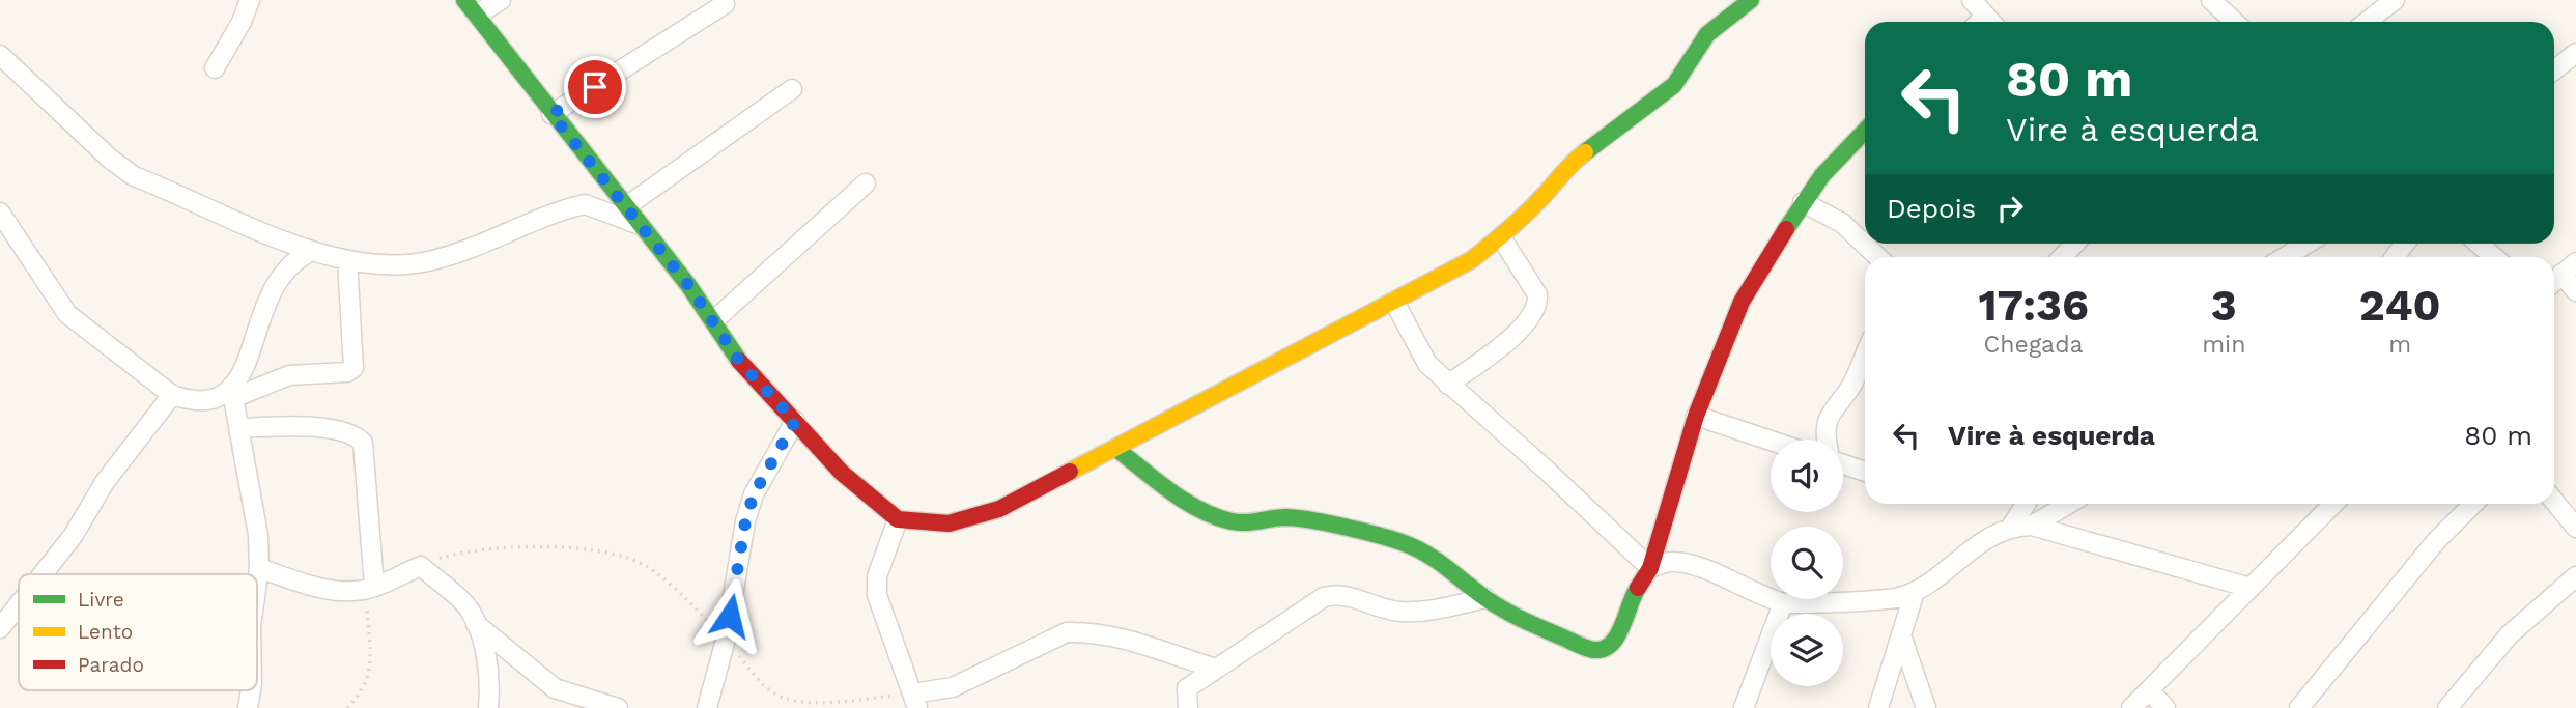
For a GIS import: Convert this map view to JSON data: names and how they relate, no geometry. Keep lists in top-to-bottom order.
{
  "legend": ["Livre", "Lento", "Parado"],
  "page": {
    "turn": ["80 m", "Vire à esquerda"],
    "then": "Depois",
    "eta": [
      "17:36",
      "Chegada",
      "3",
      "min",
      "240",
      "m"
    ],
    "list": [
      {
        "name": "Vire à esquerda",
        "value": "80 m"
      }
    ]
  }
}
